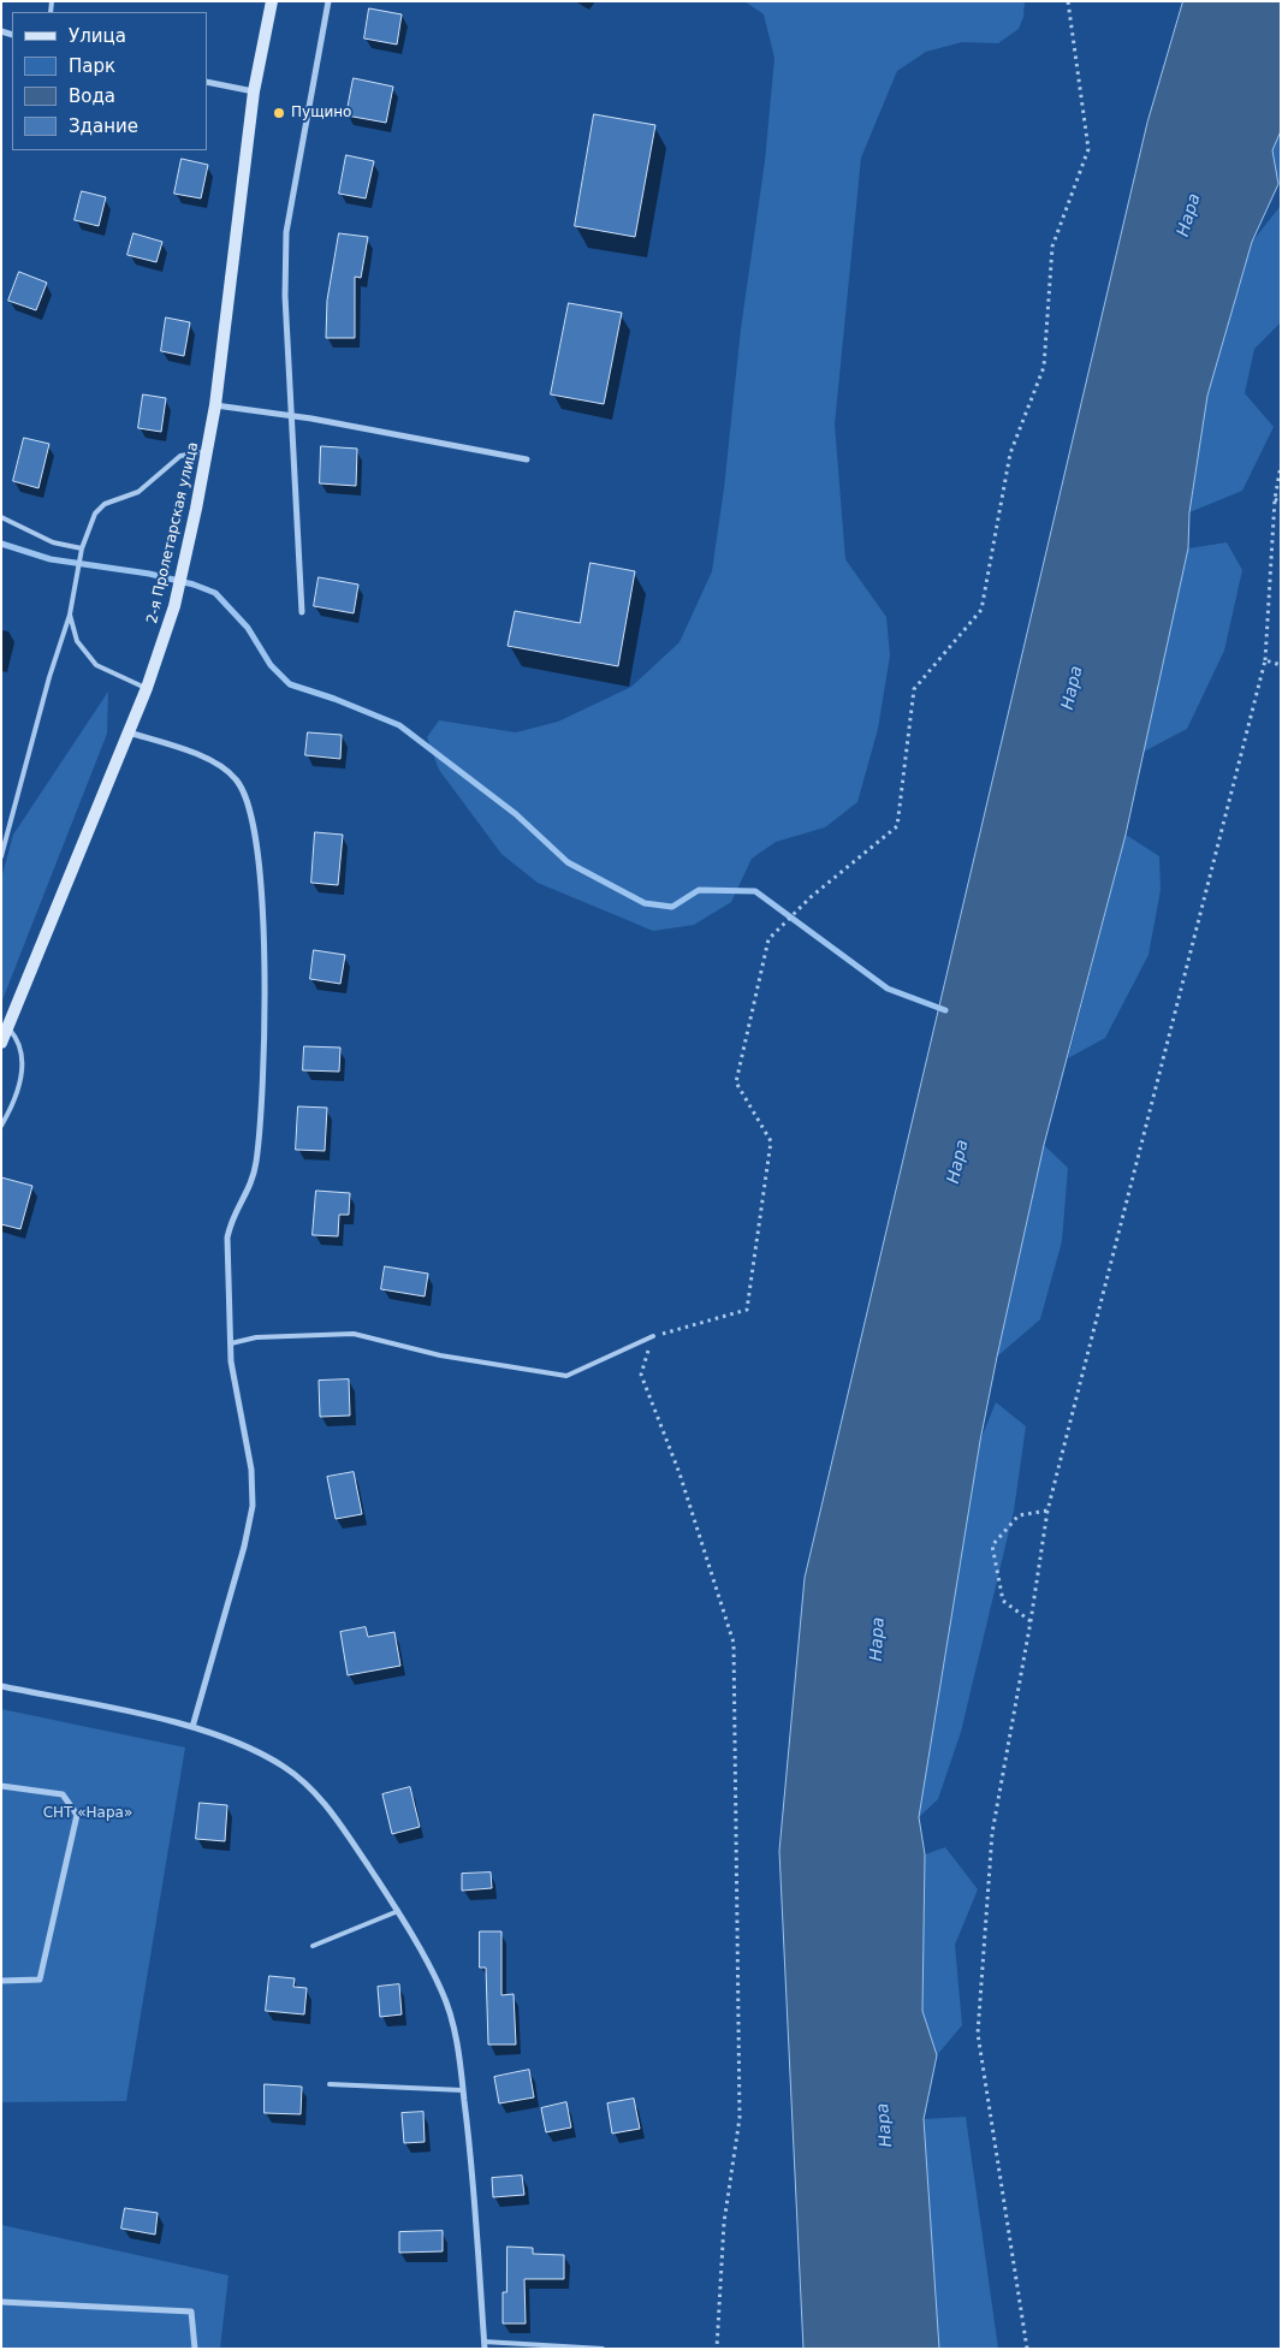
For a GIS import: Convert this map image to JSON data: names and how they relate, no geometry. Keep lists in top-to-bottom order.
{
  "streets": {
    "main road": ["2-я Пролетарская улица"]
  },
  "water": ["Нара"],
  "parks": ["СНТ «Нара»"],
  "places": ["Пущино"],
  "legend": [
    "Улица",
    "Парк",
    "Вода",
    "Здание"
  ]
}
